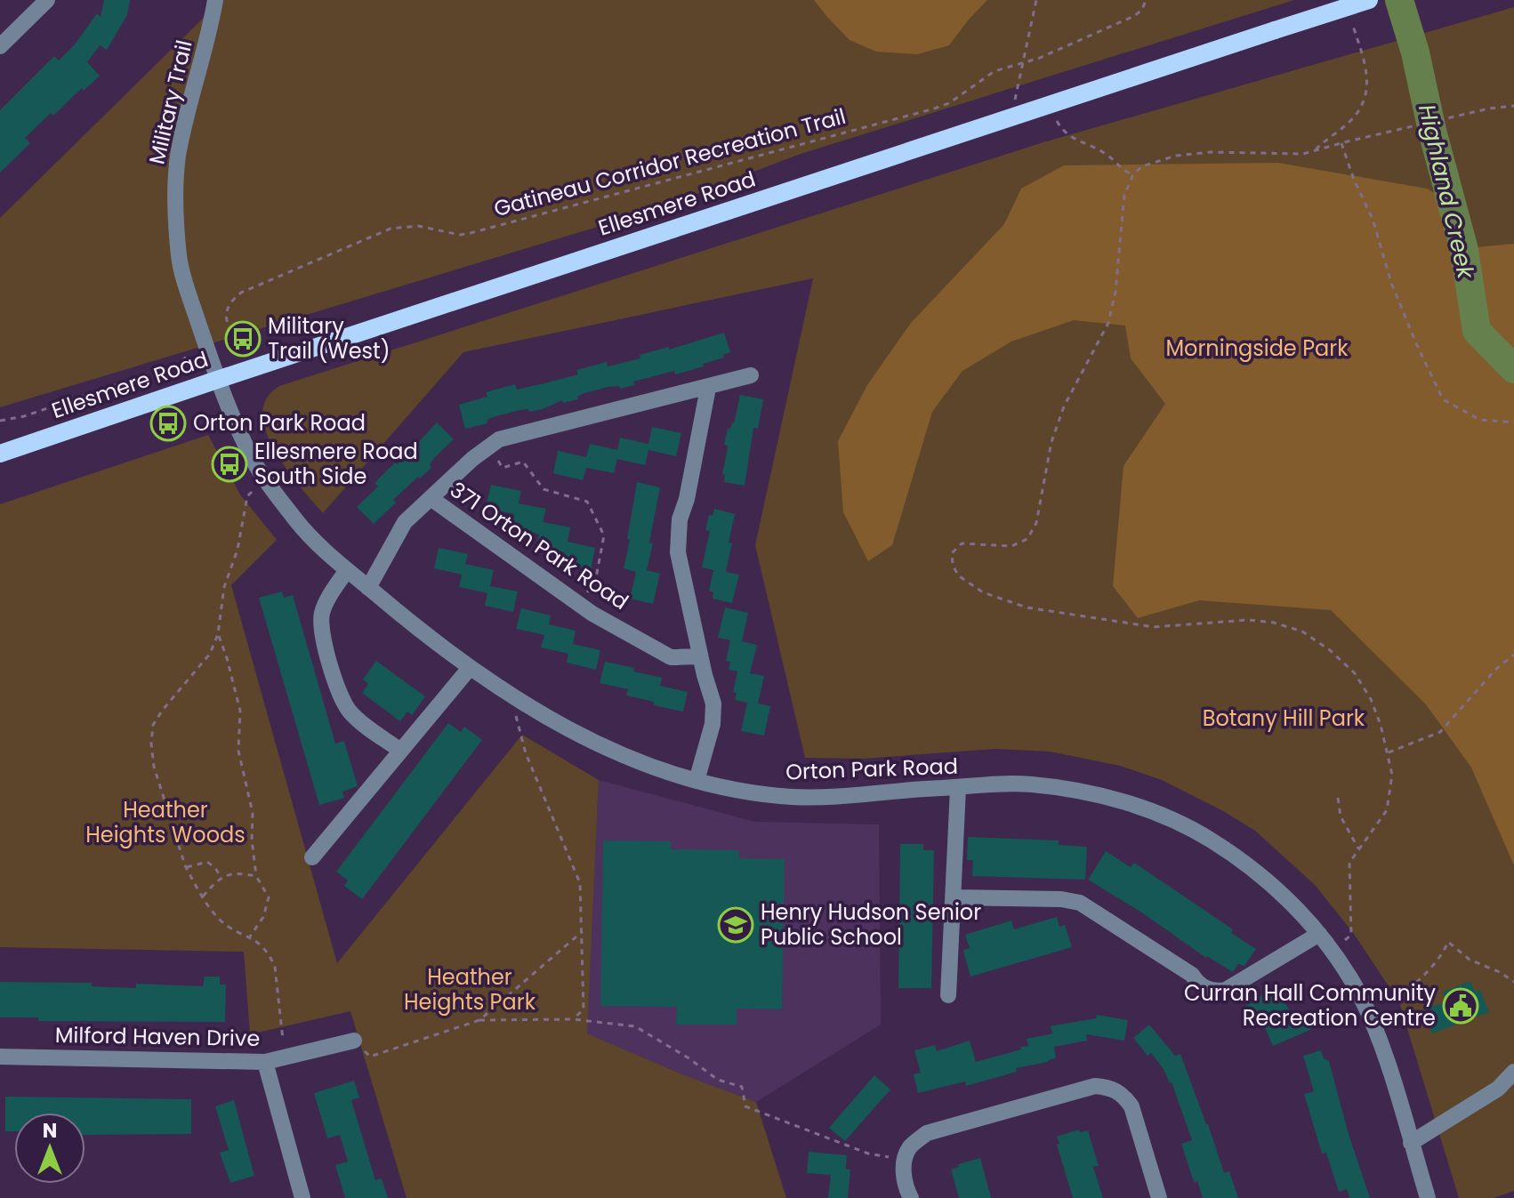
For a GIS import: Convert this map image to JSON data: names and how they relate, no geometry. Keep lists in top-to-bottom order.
{
  "streets": {
    "main road": ["Ellesmere Road"],
    "street": [
      "Military Trail",
      "371 Orton Park Road",
      "Orton Park Road",
      "Milford Haven Drive"
    ],
    "path": ["Gatineau Corridor Recreation Trail"]
  },
  "crossings": [
    ["Military Trail", "Ellesmere Road"],
    ["Military Trail", "Orton Park Road"],
    ["Ellesmere Road", "Orton Park Road"],
    ["371 Orton Park Road", "Orton Park Road"]
  ],
  "water": ["Highland Creek"],
  "parks": [
    "Morningside Park",
    "Botany Hill Park",
    "Heather Heights Woods",
    "Heather Heights Park"
  ],
  "places": {
    "bus stop": ["Military Trail (West)", "Orton Park Road", "Ellesmere Road South Side"],
    "school or university": ["Henry Hudson Senior Public School"],
    "public building": ["Curran Hall Community Recreation Centre"]
  },
  "north": "top"
}
